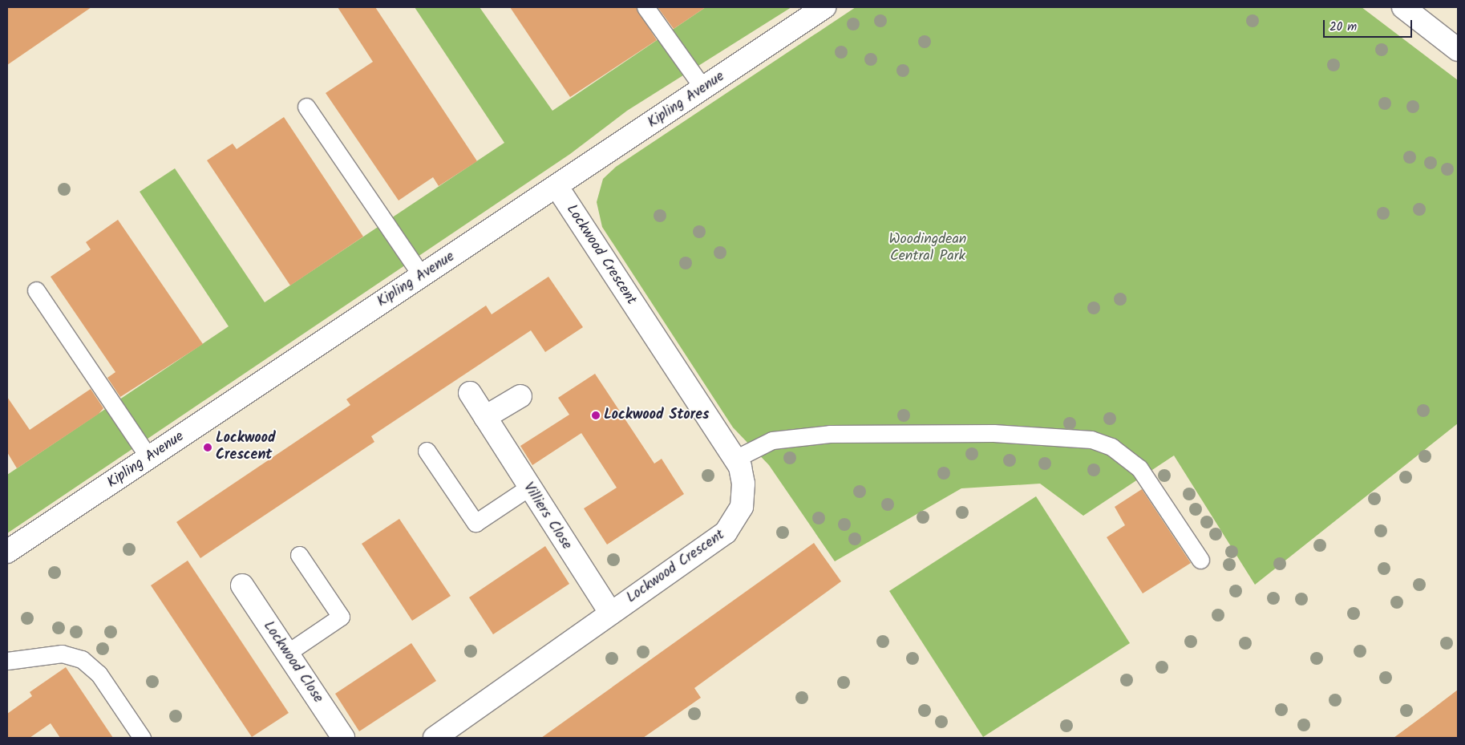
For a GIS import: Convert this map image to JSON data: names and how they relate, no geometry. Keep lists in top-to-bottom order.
{
  "streets": {
    "street": [
      "Kipling Avenue",
      "Lockwood Crescent",
      "Villiers Close",
      "Lockwood Close"
    ]
  },
  "crossings": [
    ["Kipling Avenue", "Lockwood Crescent"],
    ["Lockwood Crescent", "Villiers Close"]
  ],
  "parks": ["Woodingdean Central Park"],
  "places": ["Lockwood Stores", "Lockwood Crescent"],
  "scale_bar": "20 m"
}
